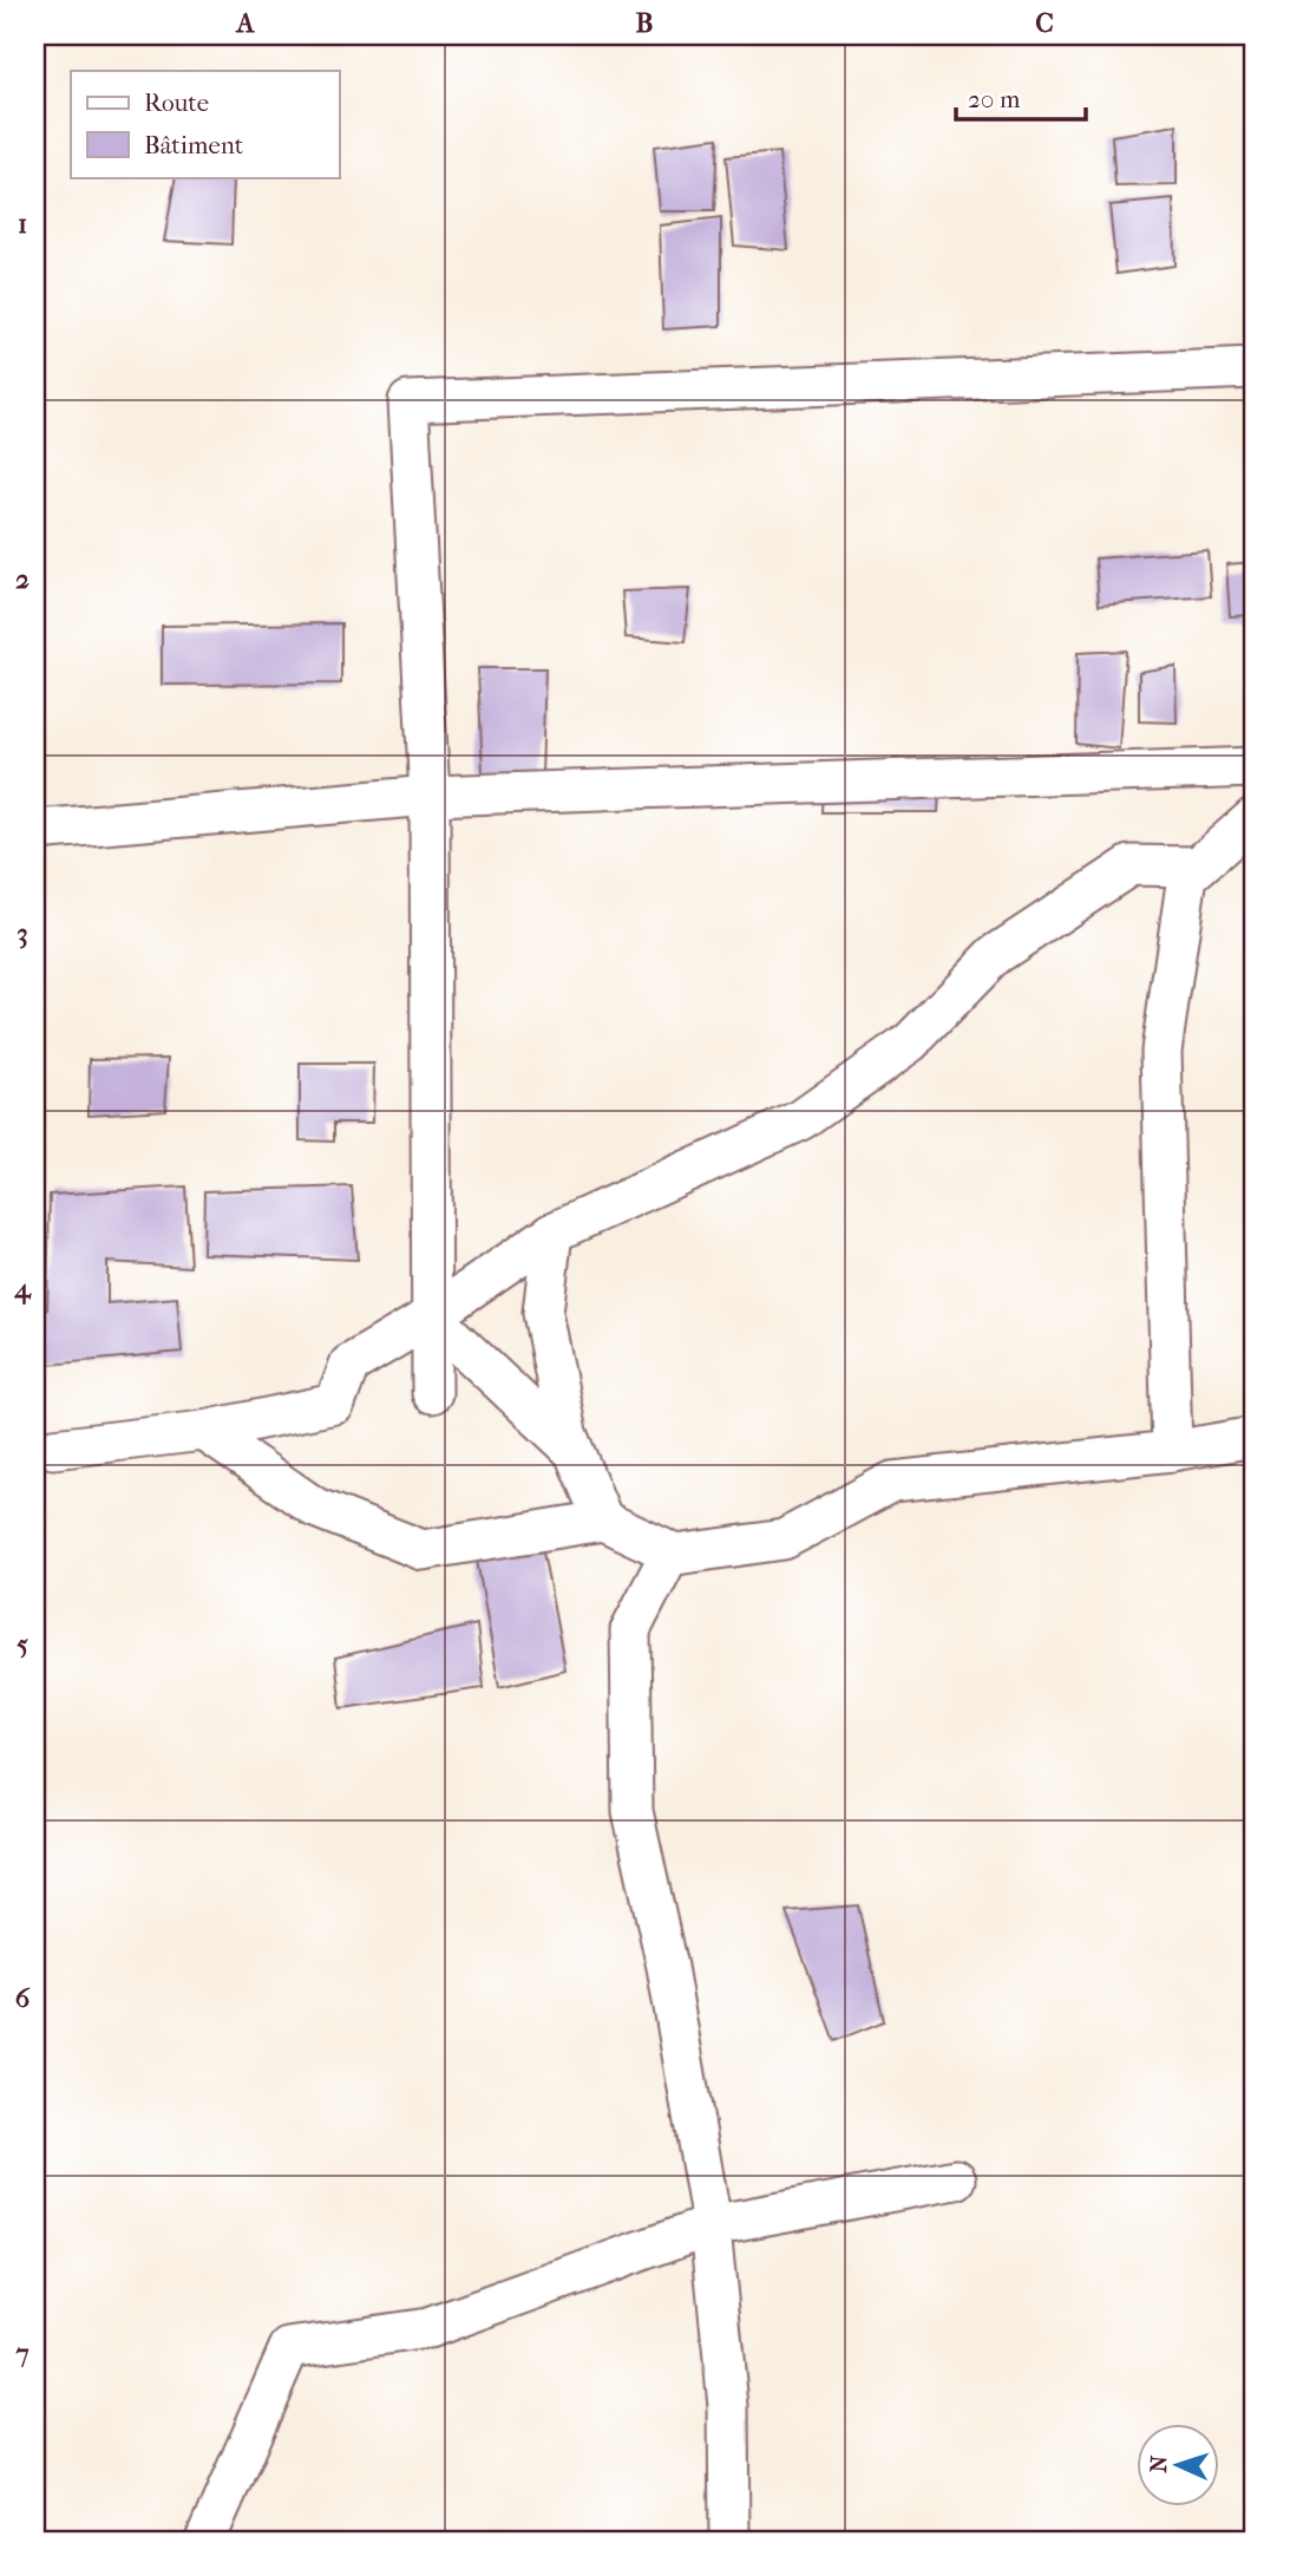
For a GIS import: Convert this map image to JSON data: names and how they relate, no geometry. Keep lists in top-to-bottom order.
{
  "legend": ["Route", "Bâtiment"],
  "scale_bar": "20 m",
  "north": "left",
  "grid": {
    "columns": ["A", "B", "C"],
    "rows": [
      "1",
      "2",
      "3",
      "4",
      "5",
      "6",
      "7"
    ]
  }
}
